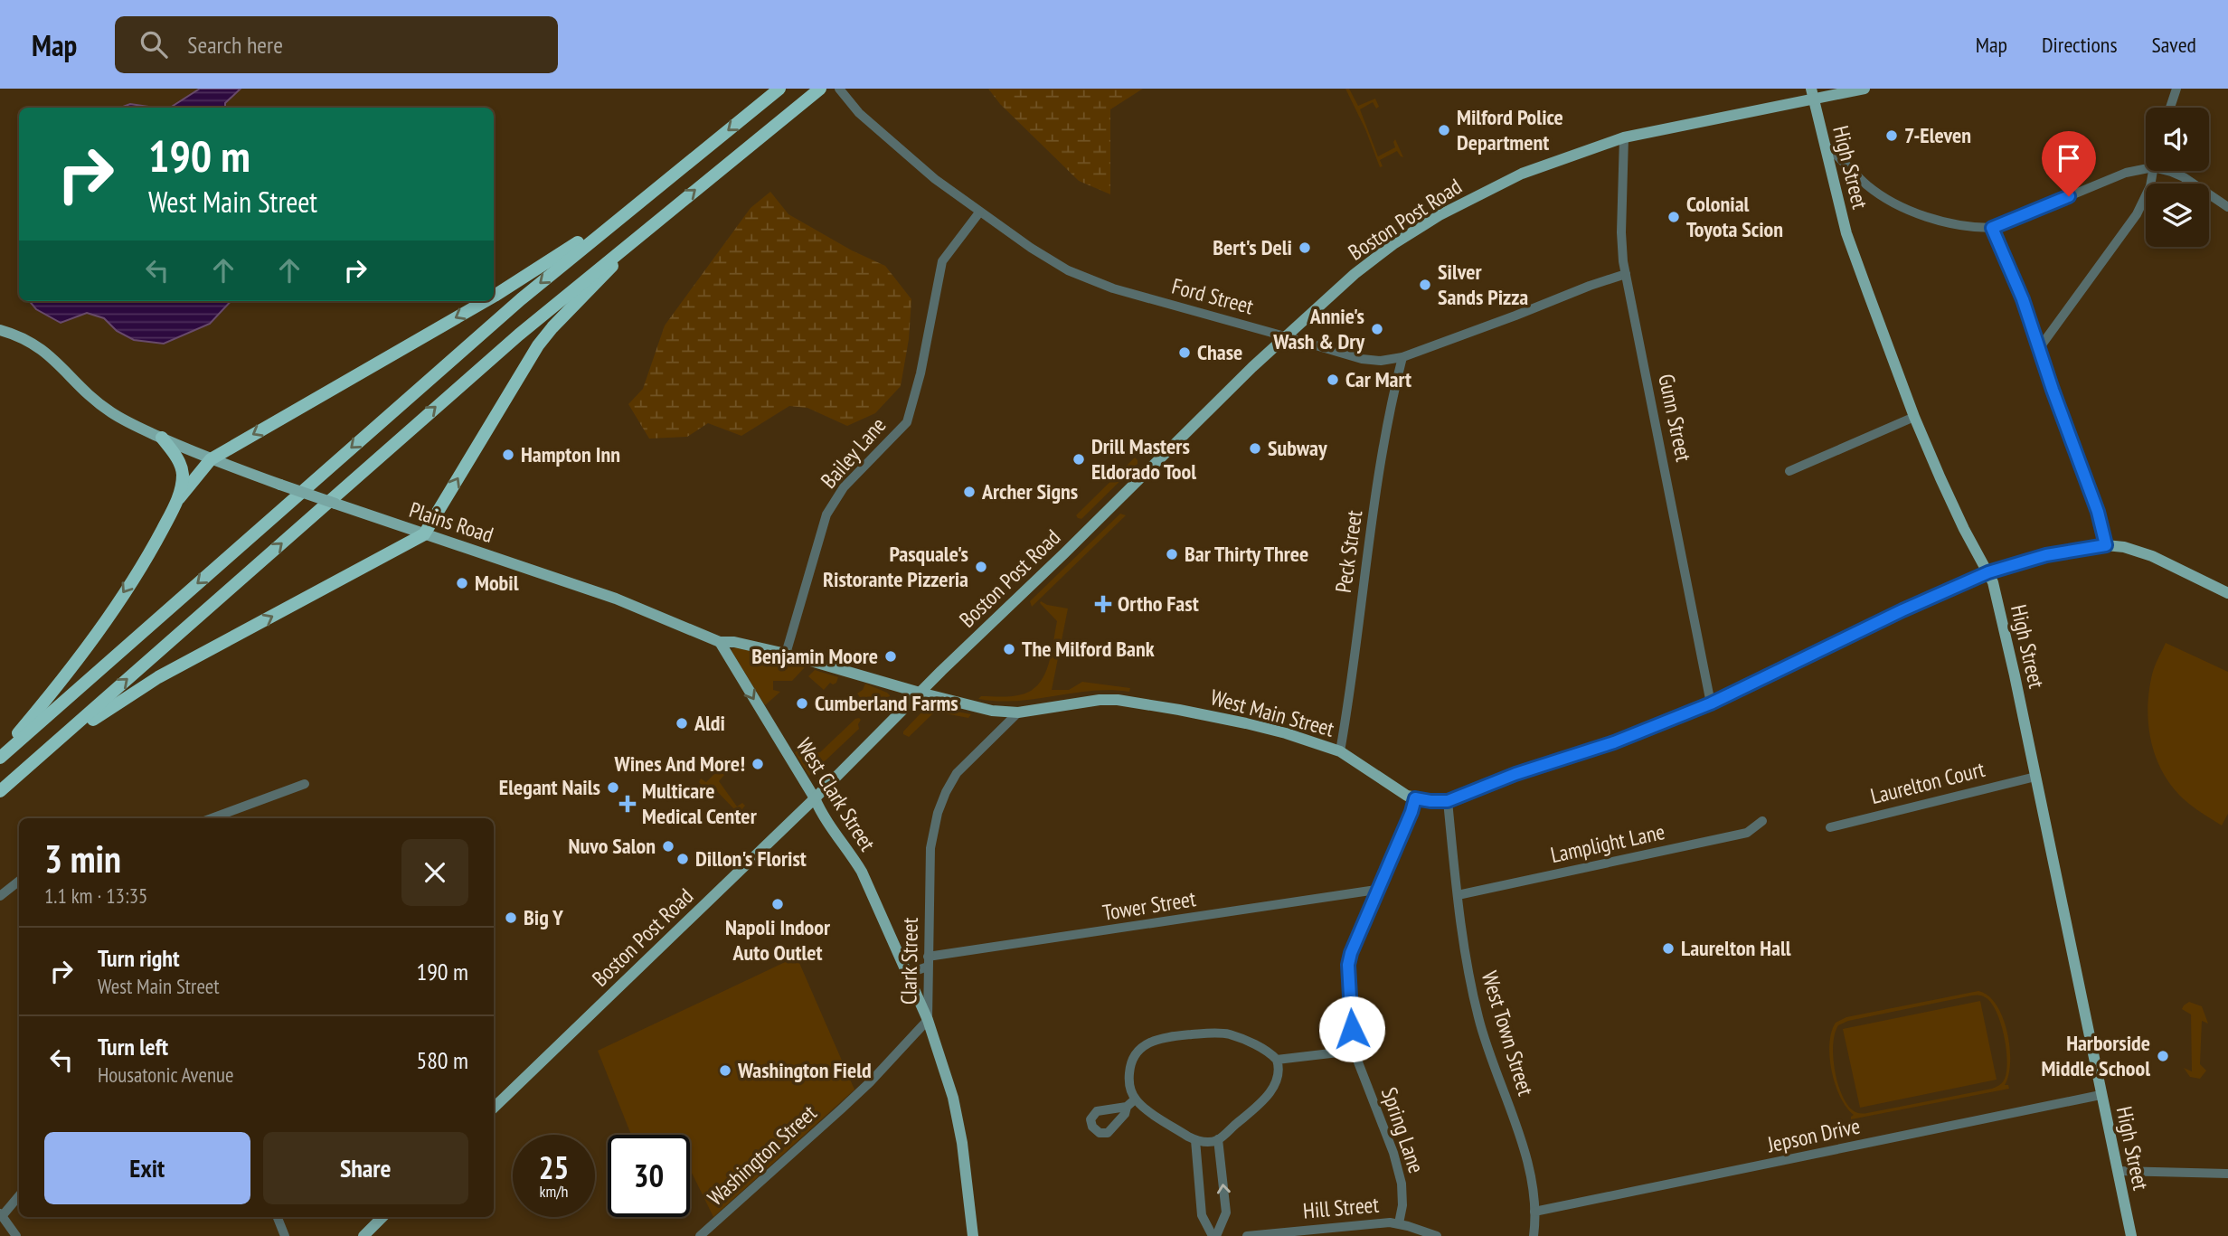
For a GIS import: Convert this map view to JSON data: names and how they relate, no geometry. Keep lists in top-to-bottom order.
{
  "streets": {
    "main road": [
      "High Street",
      "Boston Post Road",
      "Plains Road",
      "West Main Street",
      "West Clark Street",
      "Clark Street"
    ],
    "street": [
      "Ford Street",
      "Gunn Street",
      "Bailey Lane",
      "Peck Street",
      "Laurelton Court",
      "Lamplight Lane",
      "Tower Street",
      "West Town Street",
      "Spring Lane",
      "Jepson Drive",
      "Washington Street",
      "Hill Street"
    ]
  },
  "crossings": [
    ["High Street", "Boston Post Road"],
    ["High Street", "West Main Street"],
    ["High Street", "Laurelton Court"],
    ["High Street", "Jepson Drive"],
    ["Boston Post Road", "Ford Street"],
    ["Boston Post Road", "Gunn Street"],
    ["Boston Post Road", "Plains Road"],
    ["Boston Post Road", "West Main Street"],
    ["Boston Post Road", "West Clark Street"],
    ["Ford Street", "Gunn Street"],
    ["Ford Street", "Bailey Lane"],
    ["Ford Street", "Peck Street"],
    ["Gunn Street", "West Main Street"],
    ["Bailey Lane", "Plains Road"],
    ["Plains Road", "West Main Street"],
    ["Plains Road", "West Clark Street"],
    ["Peck Street", "West Main Street"],
    ["West Main Street", "Clark Street"],
    ["West Main Street", "West Town Street"],
    ["West Main Street", "Spring Lane"],
    ["West Clark Street", "Clark Street"],
    ["West Clark Street", "Washington Street"],
    ["Lamplight Lane", "West Town Street"],
    ["Tower Street", "Clark Street"],
    ["Tower Street", "Spring Lane"],
    ["Clark Street", "Washington Street"],
    ["West Town Street", "Jepson Drive"],
    ["Spring Lane", "Hill Street"]
  ],
  "one_way": ["West Clark Street"],
  "places": {
    "other": [
      "Milford Police Department",
      "7-Eleven",
      "Colonial Toyota Scion",
      "Bert's Deli",
      "Silver Sands Pizza",
      "Annie's Wash & Dry",
      "Chase",
      "Car Mart",
      "Subway",
      "Hampton Inn",
      "Drill Masters Eldorado Tool",
      "Archer Signs",
      "Bar Thirty Three",
      "Pasquale's Ristorante Pizzeria",
      "Mobil",
      "The Milford Bank",
      "Benjamin Moore",
      "Cumberland Farms",
      "Aldi",
      "Wines And More!",
      "Elegant Nails",
      "Nuvo Salon",
      "Dillon's Florist",
      "Napoli Indoor Auto Outlet",
      "Big Y",
      "Laurelton Hall",
      "Harborside Middle School",
      "Washington Field"
    ],
    "health": ["Ortho Fast", "Multicare Medical Center"]
  },
  "page": {
    "header": "Map",
    "search": "Search here",
    "nav": ["Map", "Directions", "Saved"],
    "turn": ["190 m", "West Main Street"],
    "heading": ["3 min", "1.1 km · 13:35"],
    "list": [
      {
        "name": "Turn right",
        "note": "West Main Street",
        "value": "190 m"
      },
      {
        "name": "Turn left",
        "note": "Housatonic Avenue",
        "value": "580 m"
      }
    ],
    "buttons": ["Exit", "Share"],
    "speed": "25 km/h",
    "limit": "30"
  }
}
